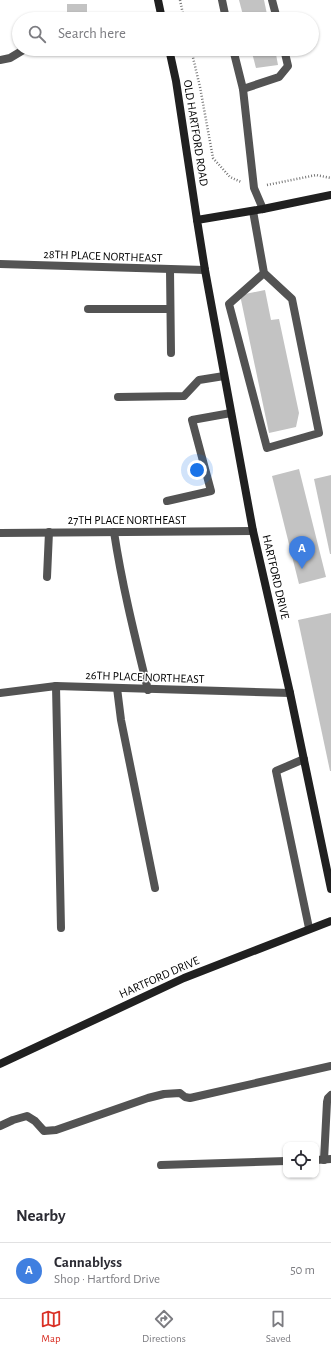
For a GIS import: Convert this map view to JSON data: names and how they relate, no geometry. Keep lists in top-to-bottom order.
{
  "streets": {
    "main road": ["OLD HARTFORD ROAD", "HARTFORD DRIVE"],
    "street": ["28TH PLACE NORTHEAST", "27TH PLACE NORTHEAST", "26TH PLACE NORTHEAST"]
  },
  "crossings": [
    ["OLD HARTFORD ROAD", "28TH PLACE NORTHEAST"],
    ["OLD HARTFORD ROAD", "HARTFORD DRIVE"],
    ["28TH PLACE NORTHEAST", "HARTFORD DRIVE"],
    ["27TH PLACE NORTHEAST", "HARTFORD DRIVE"],
    ["HARTFORD DRIVE", "26TH PLACE NORTHEAST"]
  ],
  "page": {
    "search": "Search here",
    "pins": "A",
    "heading": "Nearby",
    "list": [
      {
        "mark": "A",
        "name": "Cannablyss",
        "note": "Shop · Hartford Drive",
        "value": "50 m"
      }
    ],
    "nav": ["Map", "Directions", "Saved"]
  }
}
